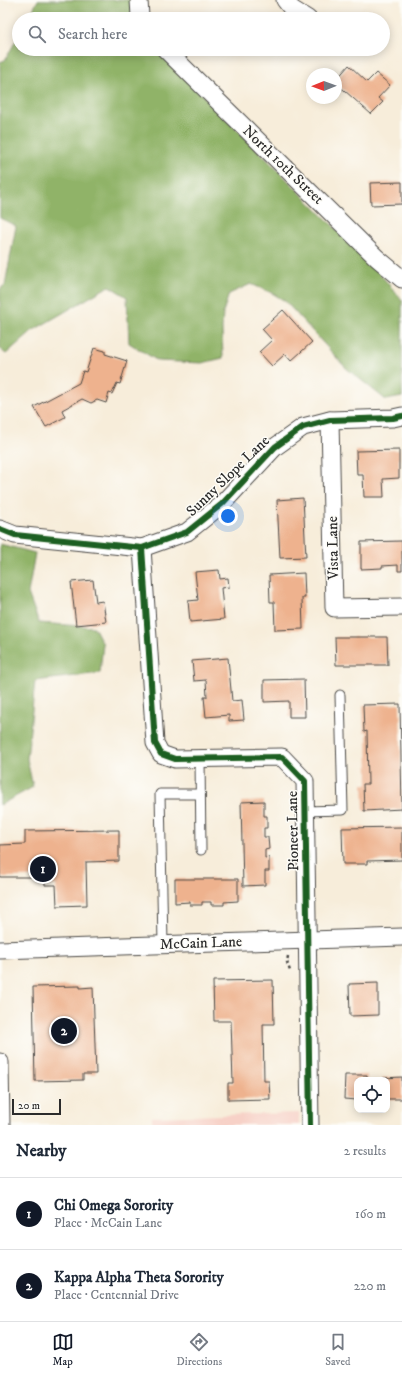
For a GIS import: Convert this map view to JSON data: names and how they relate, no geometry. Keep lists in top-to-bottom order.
{
  "streets": {
    "street": [
      "North 10th Street",
      "Sunny Slope Lane",
      "Vista Lane",
      "Pioneer Lane",
      "McCain Lane"
    ]
  },
  "crossings": [
    ["Sunny Slope Lane", "Vista Lane"],
    ["Sunny Slope Lane", "Pioneer Lane"],
    ["Pioneer Lane", "McCain Lane"]
  ],
  "scale_bar": "20 m",
  "north": "left",
  "page": {
    "search": "Search here",
    "pins": ["1", "2"],
    "scale": "20 m",
    "heading": ["Nearby", "2 results"],
    "list": [
      {
        "mark": "1",
        "name": "Chi Omega Sorority",
        "note": "Place · McCain Lane",
        "value": "160 m"
      },
      {
        "mark": "2",
        "name": "Kappa Alpha Theta Sorority",
        "note": "Place · Centennial Drive",
        "value": "220 m"
      }
    ],
    "nav": ["Map", "Directions", "Saved"]
  }
}
